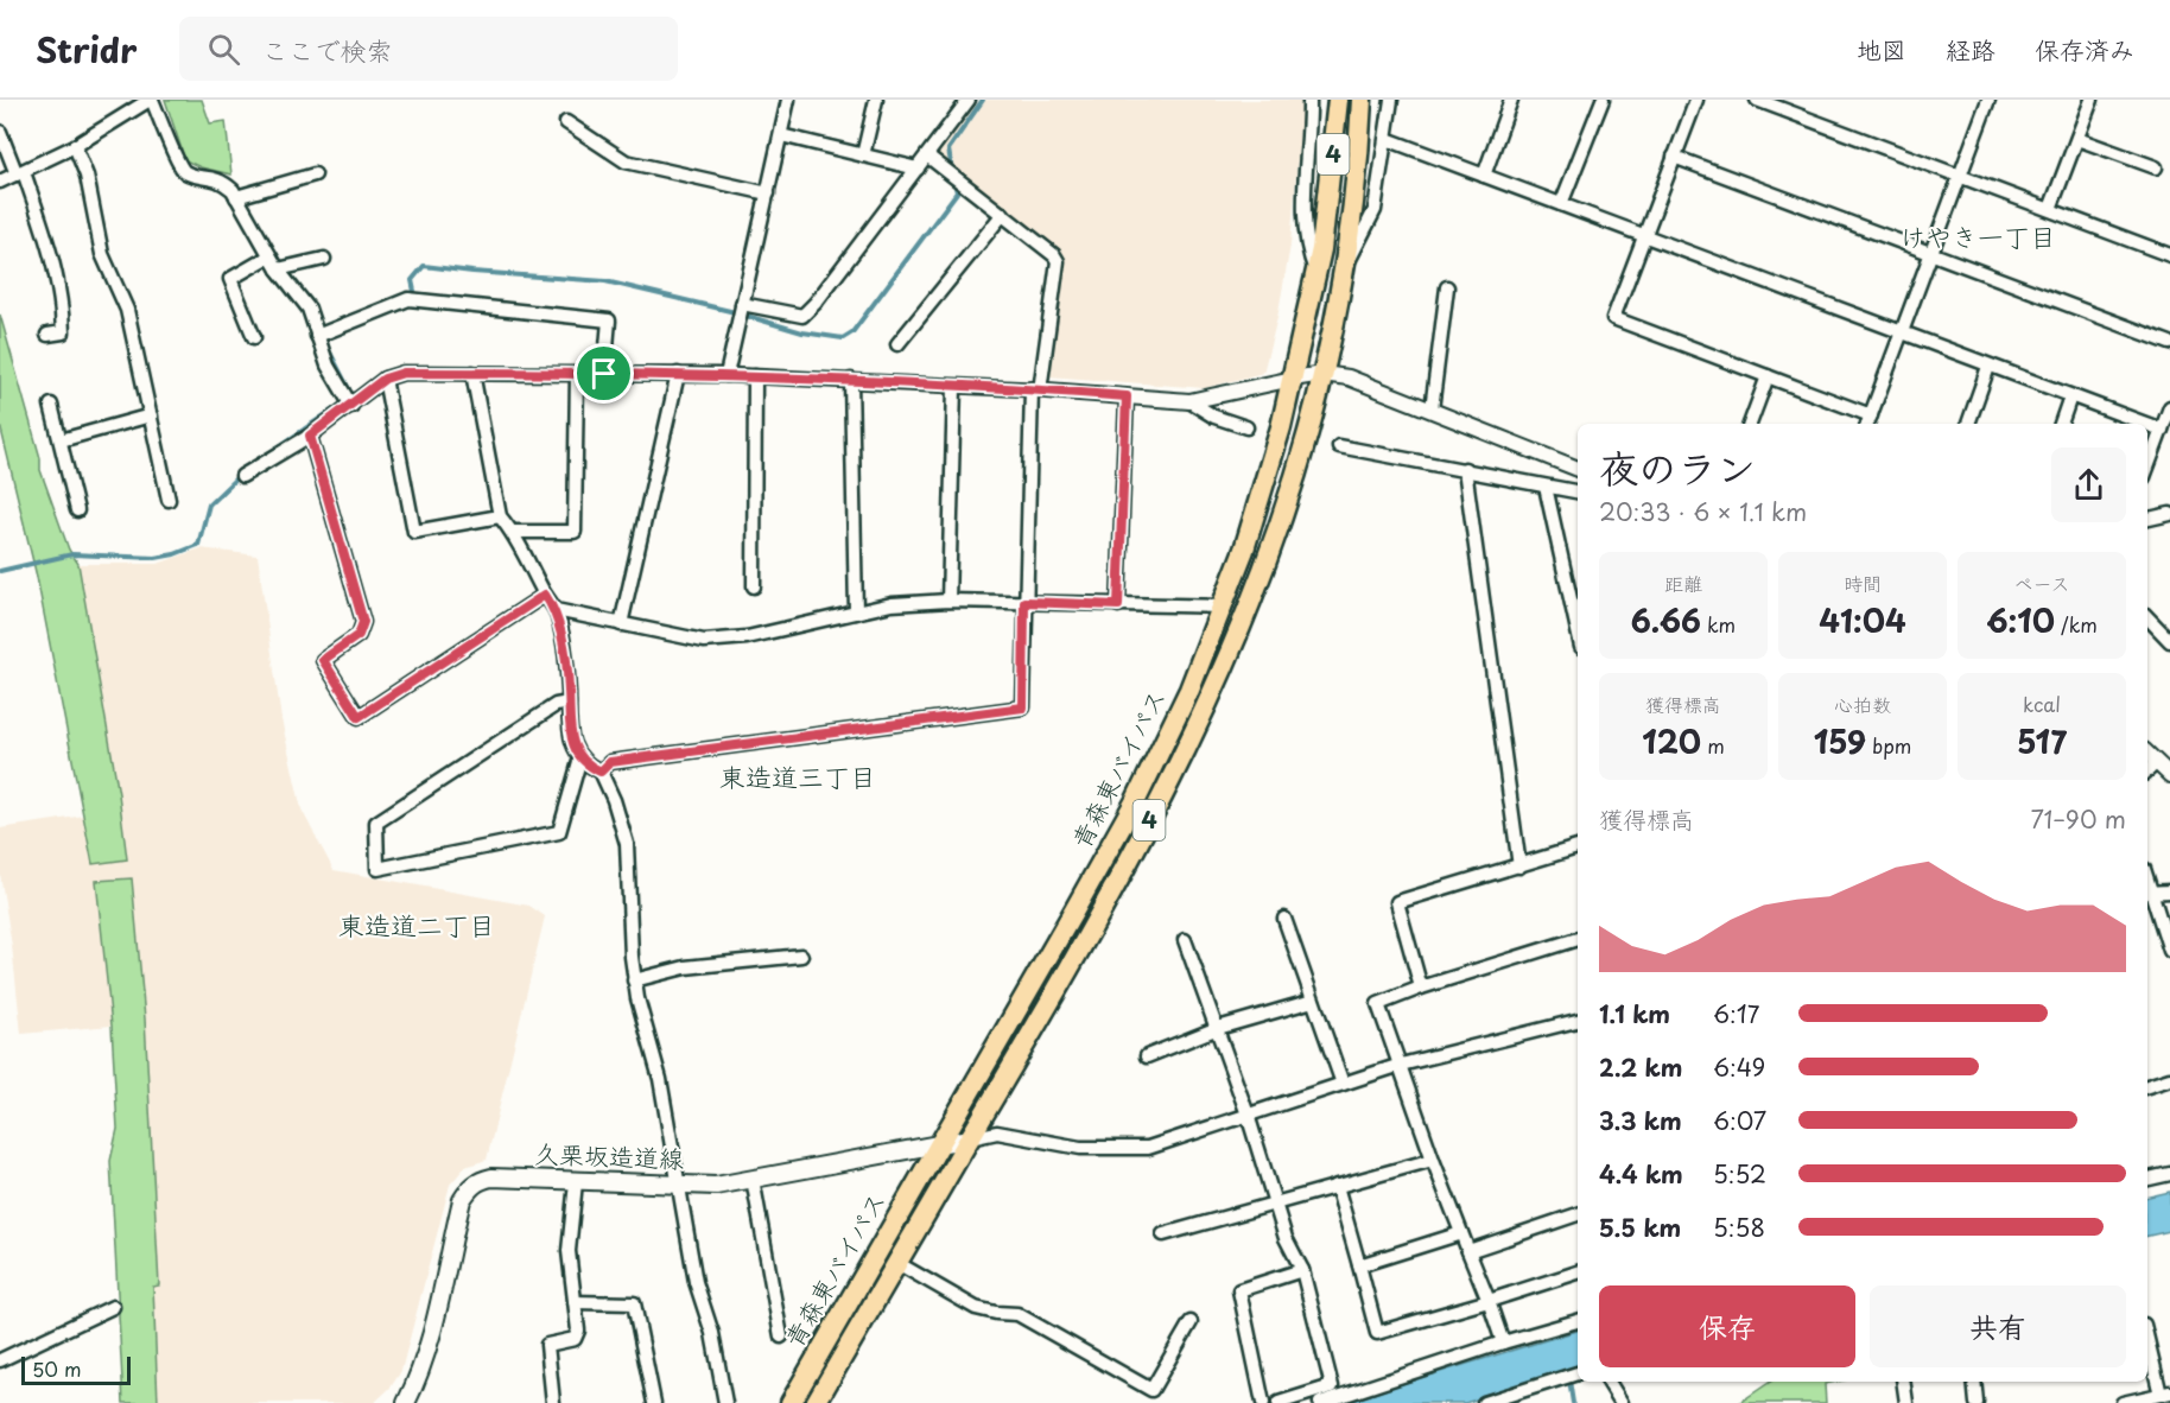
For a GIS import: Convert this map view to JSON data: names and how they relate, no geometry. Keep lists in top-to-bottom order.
{
  "streets": {
    "highway": ["4", "青森東バイパス"],
    "main road": ["久栗坂造道線"]
  },
  "crossings": [
    ["青森東バイパス", "久栗坂造道線"]
  ],
  "districts": ["けやき一丁目", "東造道三丁目", "東造道二丁目"],
  "scale_bar": "50 m",
  "page": {
    "header": "Stridr",
    "search": "ここで検索",
    "nav": ["地図", "経路", "保存済み"],
    "heading": ["夜のラン", "20:33 · 6 × 1.1 km"],
    "stats": [
      ["距離", "6.66 km"],
      ["時間", "41:04"],
      ["ペース", "6:10 /km"],
      ["獲得標高", "120 m"],
      ["心拍数", "159 bpm"],
      ["kcal", "517"]
    ],
    "chart": ["獲得標高", "71–90 m"],
    "list": [
      {
        "name": "1.1 km",
        "note": "6:17"
      },
      {
        "name": "2.2 km",
        "note": "6:49"
      },
      {
        "name": "3.3 km",
        "note": "6:07"
      },
      {
        "name": "4.4 km",
        "note": "5:52"
      },
      {
        "name": "5.5 km",
        "note": "5:58"
      }
    ],
    "buttons": ["保存", "共有"],
    "scale": "50 m"
  }
}
